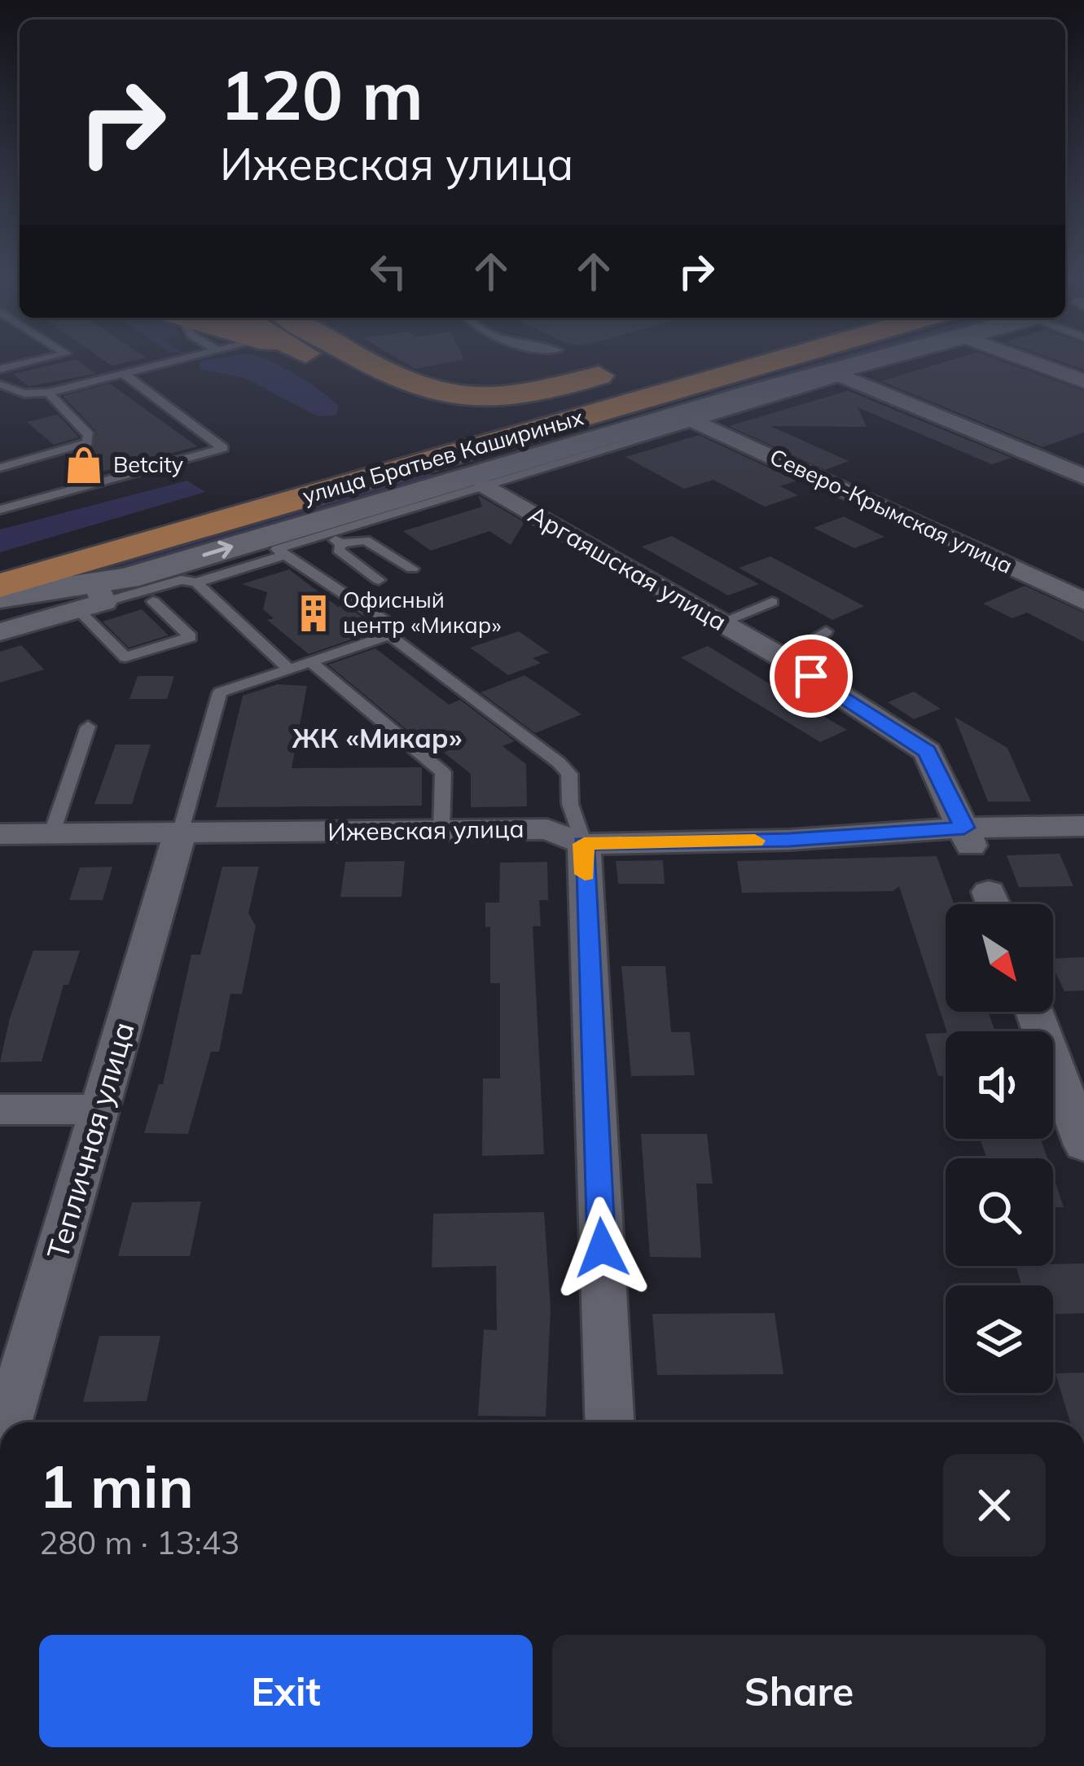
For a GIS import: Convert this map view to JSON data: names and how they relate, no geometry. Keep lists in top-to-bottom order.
{
  "streets": {
    "main road": ["улица Братьев Кашириных"],
    "street": [
      "Северо-Крымская улица",
      "Аргаяшская улица",
      "Ижевская улица",
      "Тепличная улица"
    ]
  },
  "crossings": [
    ["Аргаяшская улица", "Ижевская улица"],
    ["Ижевская улица", "Тепличная улица"]
  ],
  "districts": ["ЖК «Микар»"],
  "places": {
    "shop": ["Betcity"],
    "building": ["Офисный центр «Микар»"]
  },
  "north": "bottom right",
  "page": {
    "turn": ["120 m", "Ижевская улица"],
    "heading": ["1 min", "280 m · 13:43"],
    "buttons": ["Exit", "Share"]
  }
}
